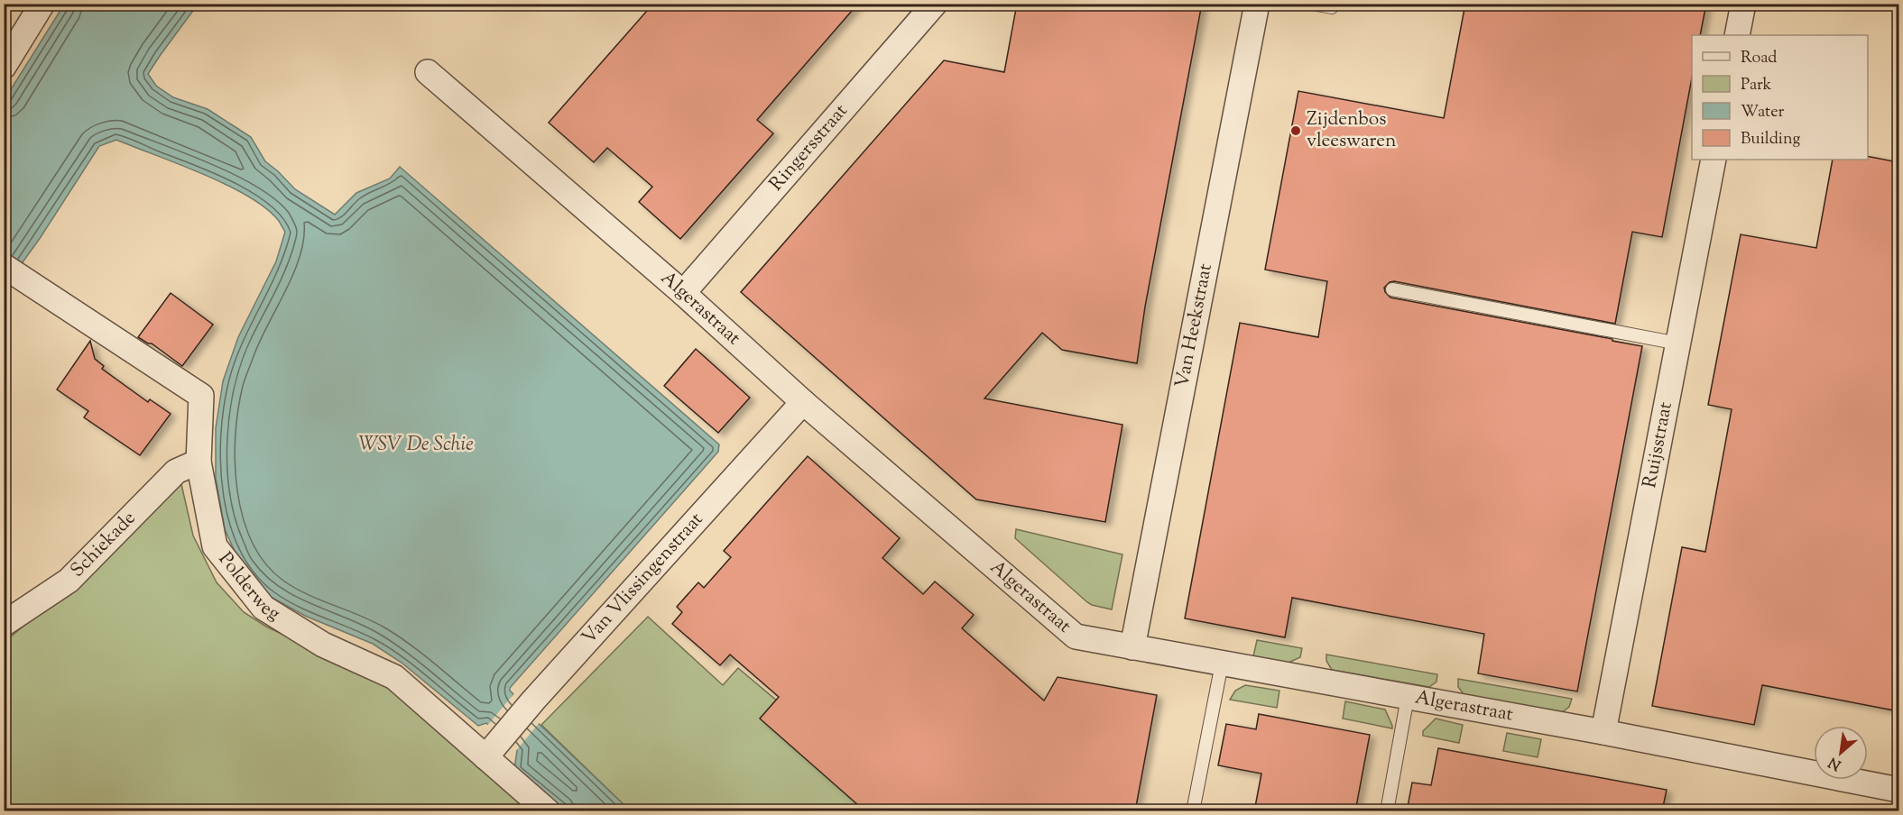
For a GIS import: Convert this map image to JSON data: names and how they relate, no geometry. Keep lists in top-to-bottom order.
{
  "streets": {
    "street": [
      "Ringersstraat",
      "Algerastraat",
      "Van Heekstraat",
      "Ruijsstraat",
      "Schiekade",
      "Van Vlissingenstraat",
      "Polderweg"
    ]
  },
  "crossings": [
    ["Ringersstraat", "Algerastraat"],
    ["Algerastraat", "Van Heekstraat"],
    ["Algerastraat", "Ruijsstraat"],
    ["Algerastraat", "Van Vlissingenstraat"],
    ["Schiekade", "Polderweg"],
    ["Van Vlissingenstraat", "Polderweg"]
  ],
  "water": ["WSV De Schie"],
  "places": ["Zijdenbos vleeswaren"],
  "legend": [
    "Road",
    "Park",
    "Water",
    "Building"
  ],
  "north": "bottom left"
}
